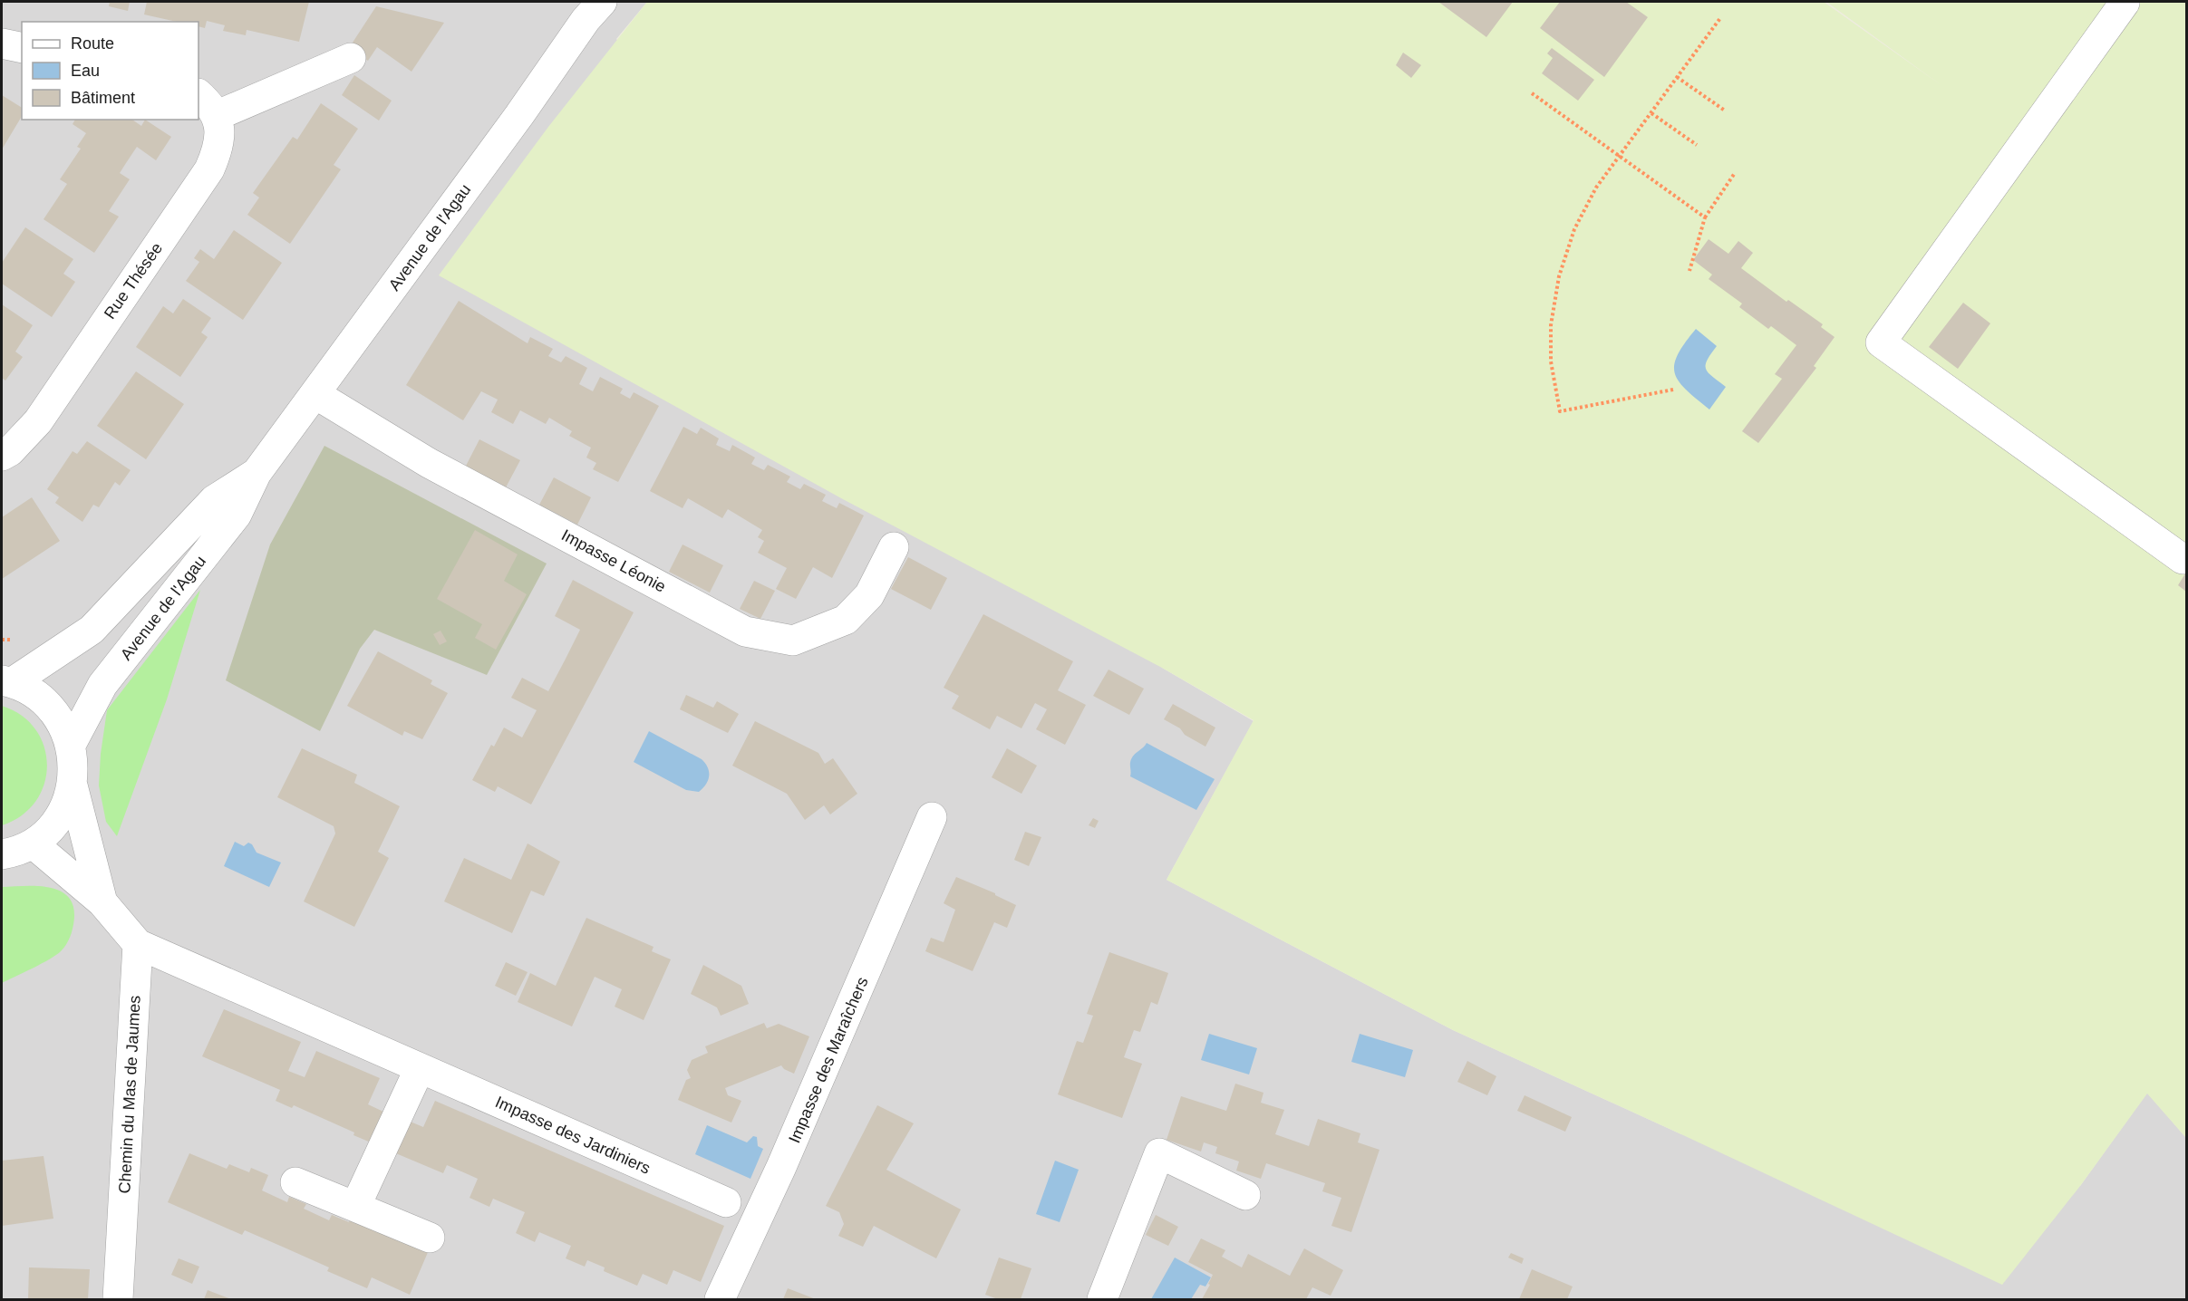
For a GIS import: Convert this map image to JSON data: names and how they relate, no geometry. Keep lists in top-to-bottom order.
{
  "streets": {
    "street": [
      "Avenue de l'Agau",
      "Rue Thésée",
      "Impasse Léonie",
      "Impasse des Maraîchers",
      "Chemin du Mas de Jaumes",
      "Impasse des Jardiniers"
    ]
  },
  "crossings": [
    ["Avenue de l'Agau", "Impasse Léonie"],
    ["Chemin du Mas de Jaumes", "Impasse des Jardiniers"]
  ],
  "legend": ["Route", "Eau", "Bâtiment"]
}
